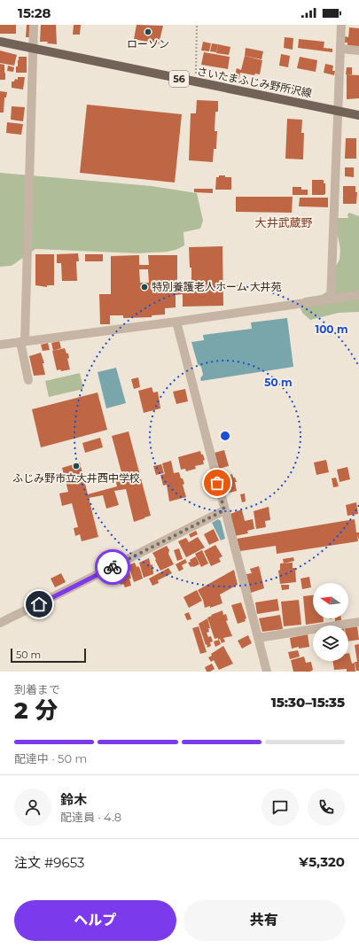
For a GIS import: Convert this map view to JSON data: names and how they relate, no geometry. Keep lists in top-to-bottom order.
{
  "streets": {
    "main road": ["56", "さいたまふじみ野所沢線"]
  },
  "districts": ["大井武蔵野"],
  "places": ["ローソン", "特別養護老人ホーム 大井苑", "ふじみ野市立大井西中学校"],
  "scale_bar": "50 m",
  "north": "left",
  "page": {
    "status": "15:28",
    "scale": "50 m",
    "heading": ["2 分", "到着まで", "15:30–15:35"],
    "panel": [
      "鈴木",
      "配達員 · 4.8",
      "注文 #9653",
      "¥5,320"
    ],
    "bar": "配達中 · 50 m",
    "buttons": ["ヘルプ", "共有"]
  },
  "rings": ["100 m", "50 m"]
}
